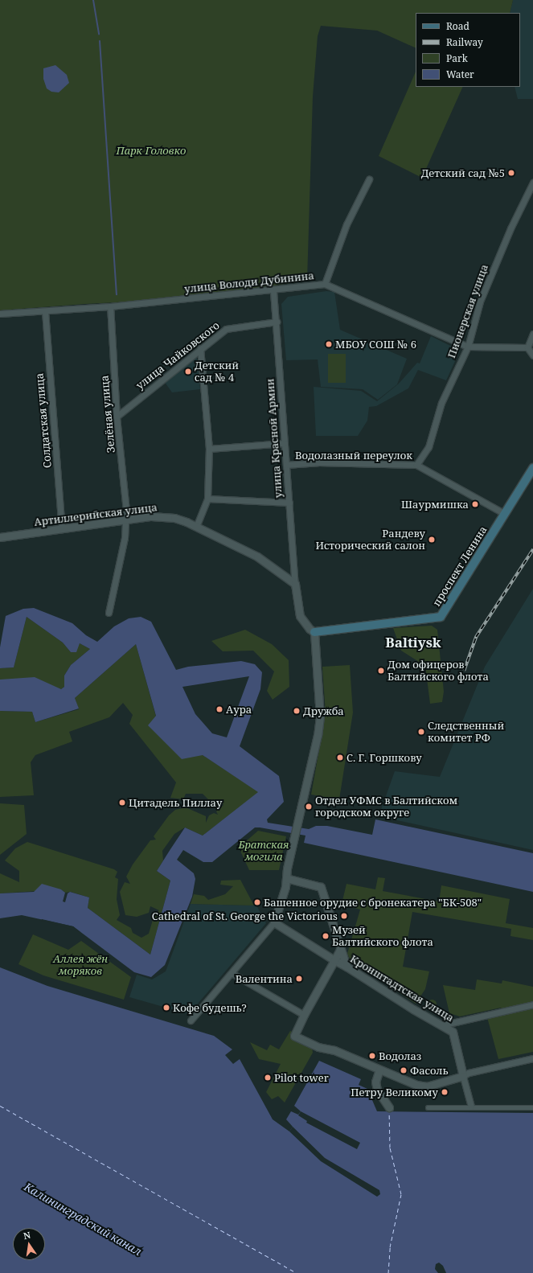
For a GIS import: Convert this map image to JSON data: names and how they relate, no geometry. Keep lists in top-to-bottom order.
{
  "streets": {
    "main road": ["проспект Ленина"],
    "street": [
      "улица Володи Дубинина",
      "Пионерская улица",
      "улица Чайковского",
      "Зелёная улица",
      "Солдатская улица",
      "улица Красной Армии",
      "Водолазный переулок",
      "Артиллерийская улица",
      "Кронштадтская улица"
    ]
  },
  "crossings": [
    ["улица Володи Дубинина", "Пионерская улица"],
    ["улица Володи Дубинина", "Зелёная улица"],
    ["улица Володи Дубинина", "Солдатская улица"],
    ["улица Володи Дубинина", "улица Красной Армии"],
    ["Пионерская улица", "Водолазный переулок"],
    ["улица Чайковского", "Зелёная улица"],
    ["улица Чайковского", "улица Красной Армии"],
    ["Зелёная улица", "Артиллерийская улица"],
    ["Солдатская улица", "Артиллерийская улица"],
    ["улица Красной Армии", "Водолазный переулок"],
    ["улица Красной Армии", "Артиллерийская улица"],
    ["Водолазный переулок", "проспект Ленина"]
  ],
  "districts": ["Baltiysk"],
  "water": ["Калининградский канал"],
  "parks": ["Парк Головко", "Братская могила", "Аллея жён моряков"],
  "places": [
    "Детский сад №5",
    "МБОУ СОШ № 6",
    "Детский сад № 4",
    "Шаурмишка",
    "Рандеву Исторический салон",
    "Дом офицеров Балтийского флота",
    "Аура",
    "Дружба",
    "Следственный комитет РФ",
    "С. Г. Горшкову",
    "Цитадель Пиллау",
    "Отдел УФМС в Балтийском городском округе",
    "Башенное орудие с бронекатера \"БК-508\"",
    "Cathedral of St. George the Victorious",
    "Музей Балтийского флота",
    "Валентина",
    "Кофе будешь?",
    "Водолаз",
    "Фасоль",
    "Pilot tower",
    "Петру Великому"
  ],
  "legend": [
    "Road",
    "Railway",
    "Park",
    "Water"
  ],
  "north": "top"
}
